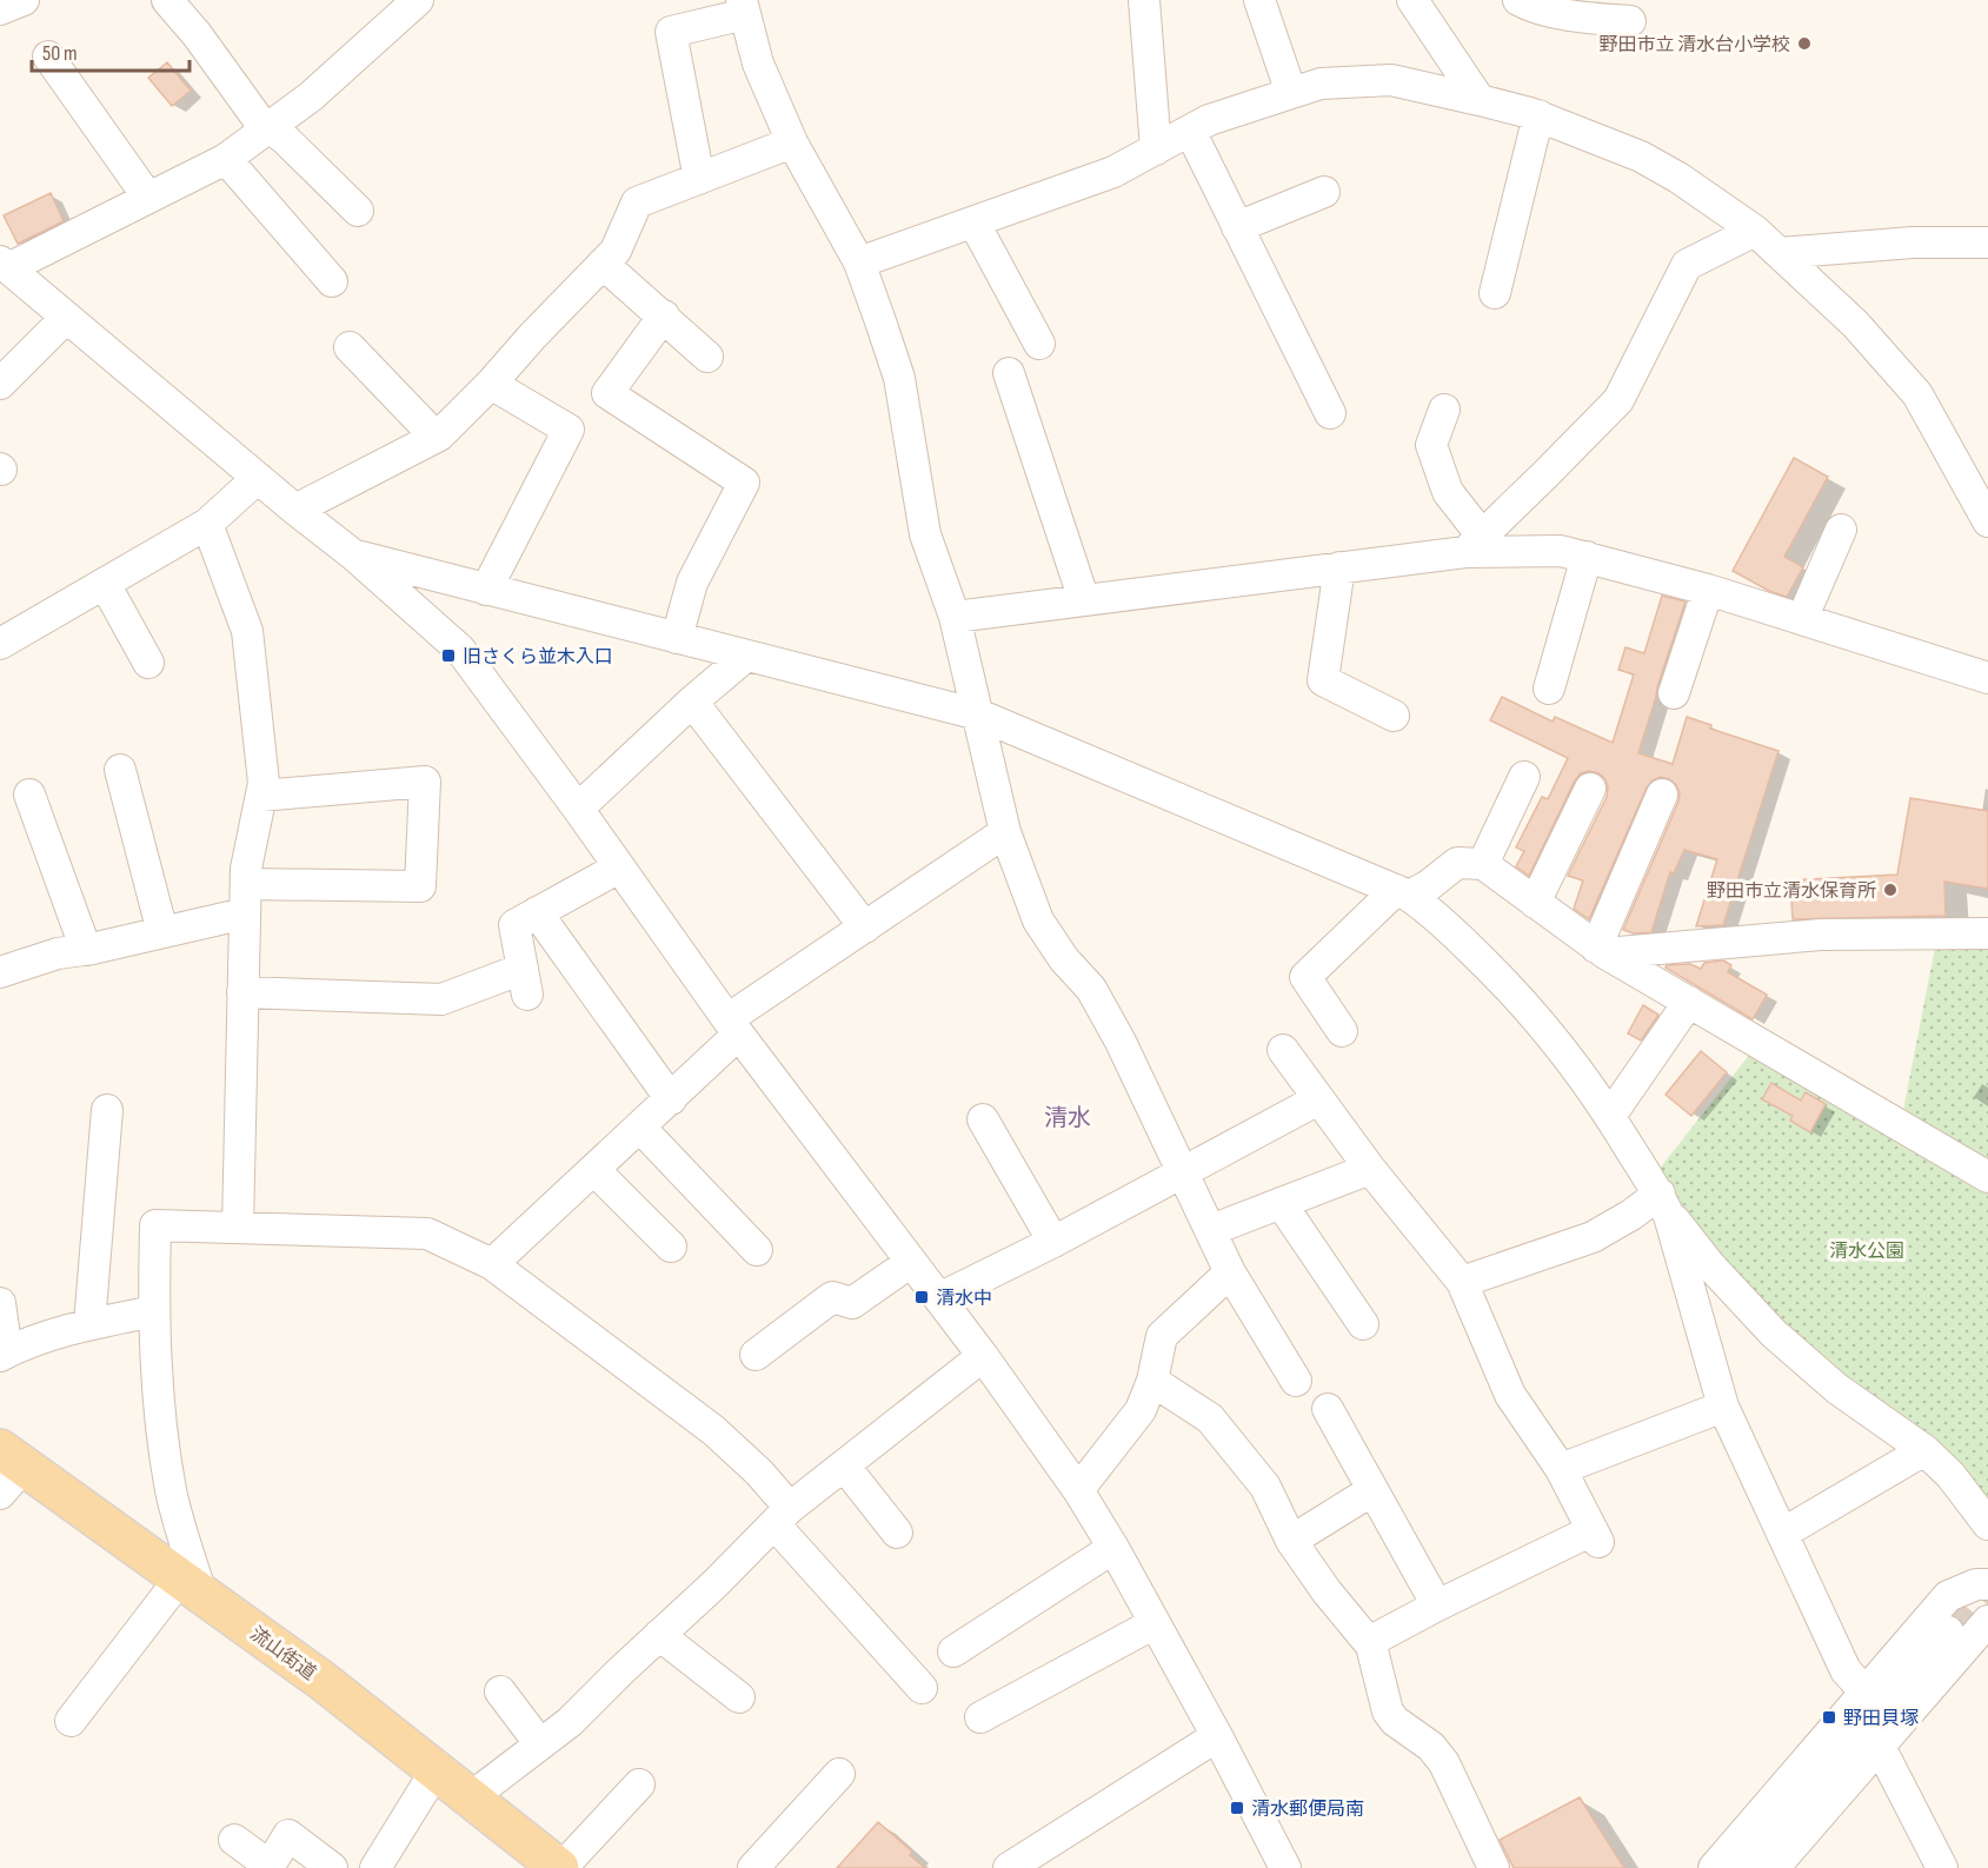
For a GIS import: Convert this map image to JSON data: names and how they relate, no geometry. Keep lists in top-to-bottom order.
{
  "streets": {
    "main road": ["流山街道"]
  },
  "districts": ["清水"],
  "parks": ["清水公園"],
  "places": {
    "other": ["野田市立 清水台小学校", "野田市立清水保育所"],
    "transit": [
      "旧さくら並木入口",
      "清水中",
      "野田貝塚",
      "清水郵便局南"
    ]
  },
  "scale_bar": "50 m"
}
